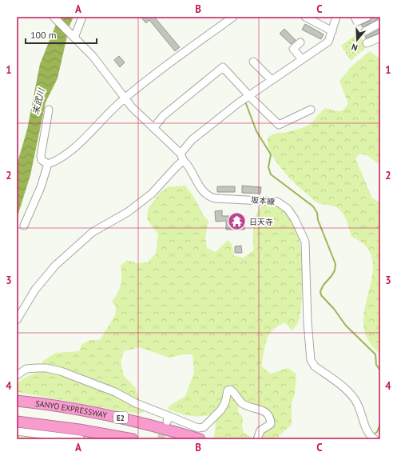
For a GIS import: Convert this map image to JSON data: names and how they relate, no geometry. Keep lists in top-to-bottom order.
{
  "streets": {
    "highway": ["SANYO EXPRESSWAY", "E2"],
    "street": ["坂本線"]
  },
  "water": ["末武川"],
  "places": {
    "temple": ["日天寺"]
  },
  "scale_bar": "100 m",
  "north": "bottom",
  "grid": {
    "columns": ["A", "B", "C"],
    "rows": [
      "1",
      "2",
      "3",
      "4"
    ]
  }
}
